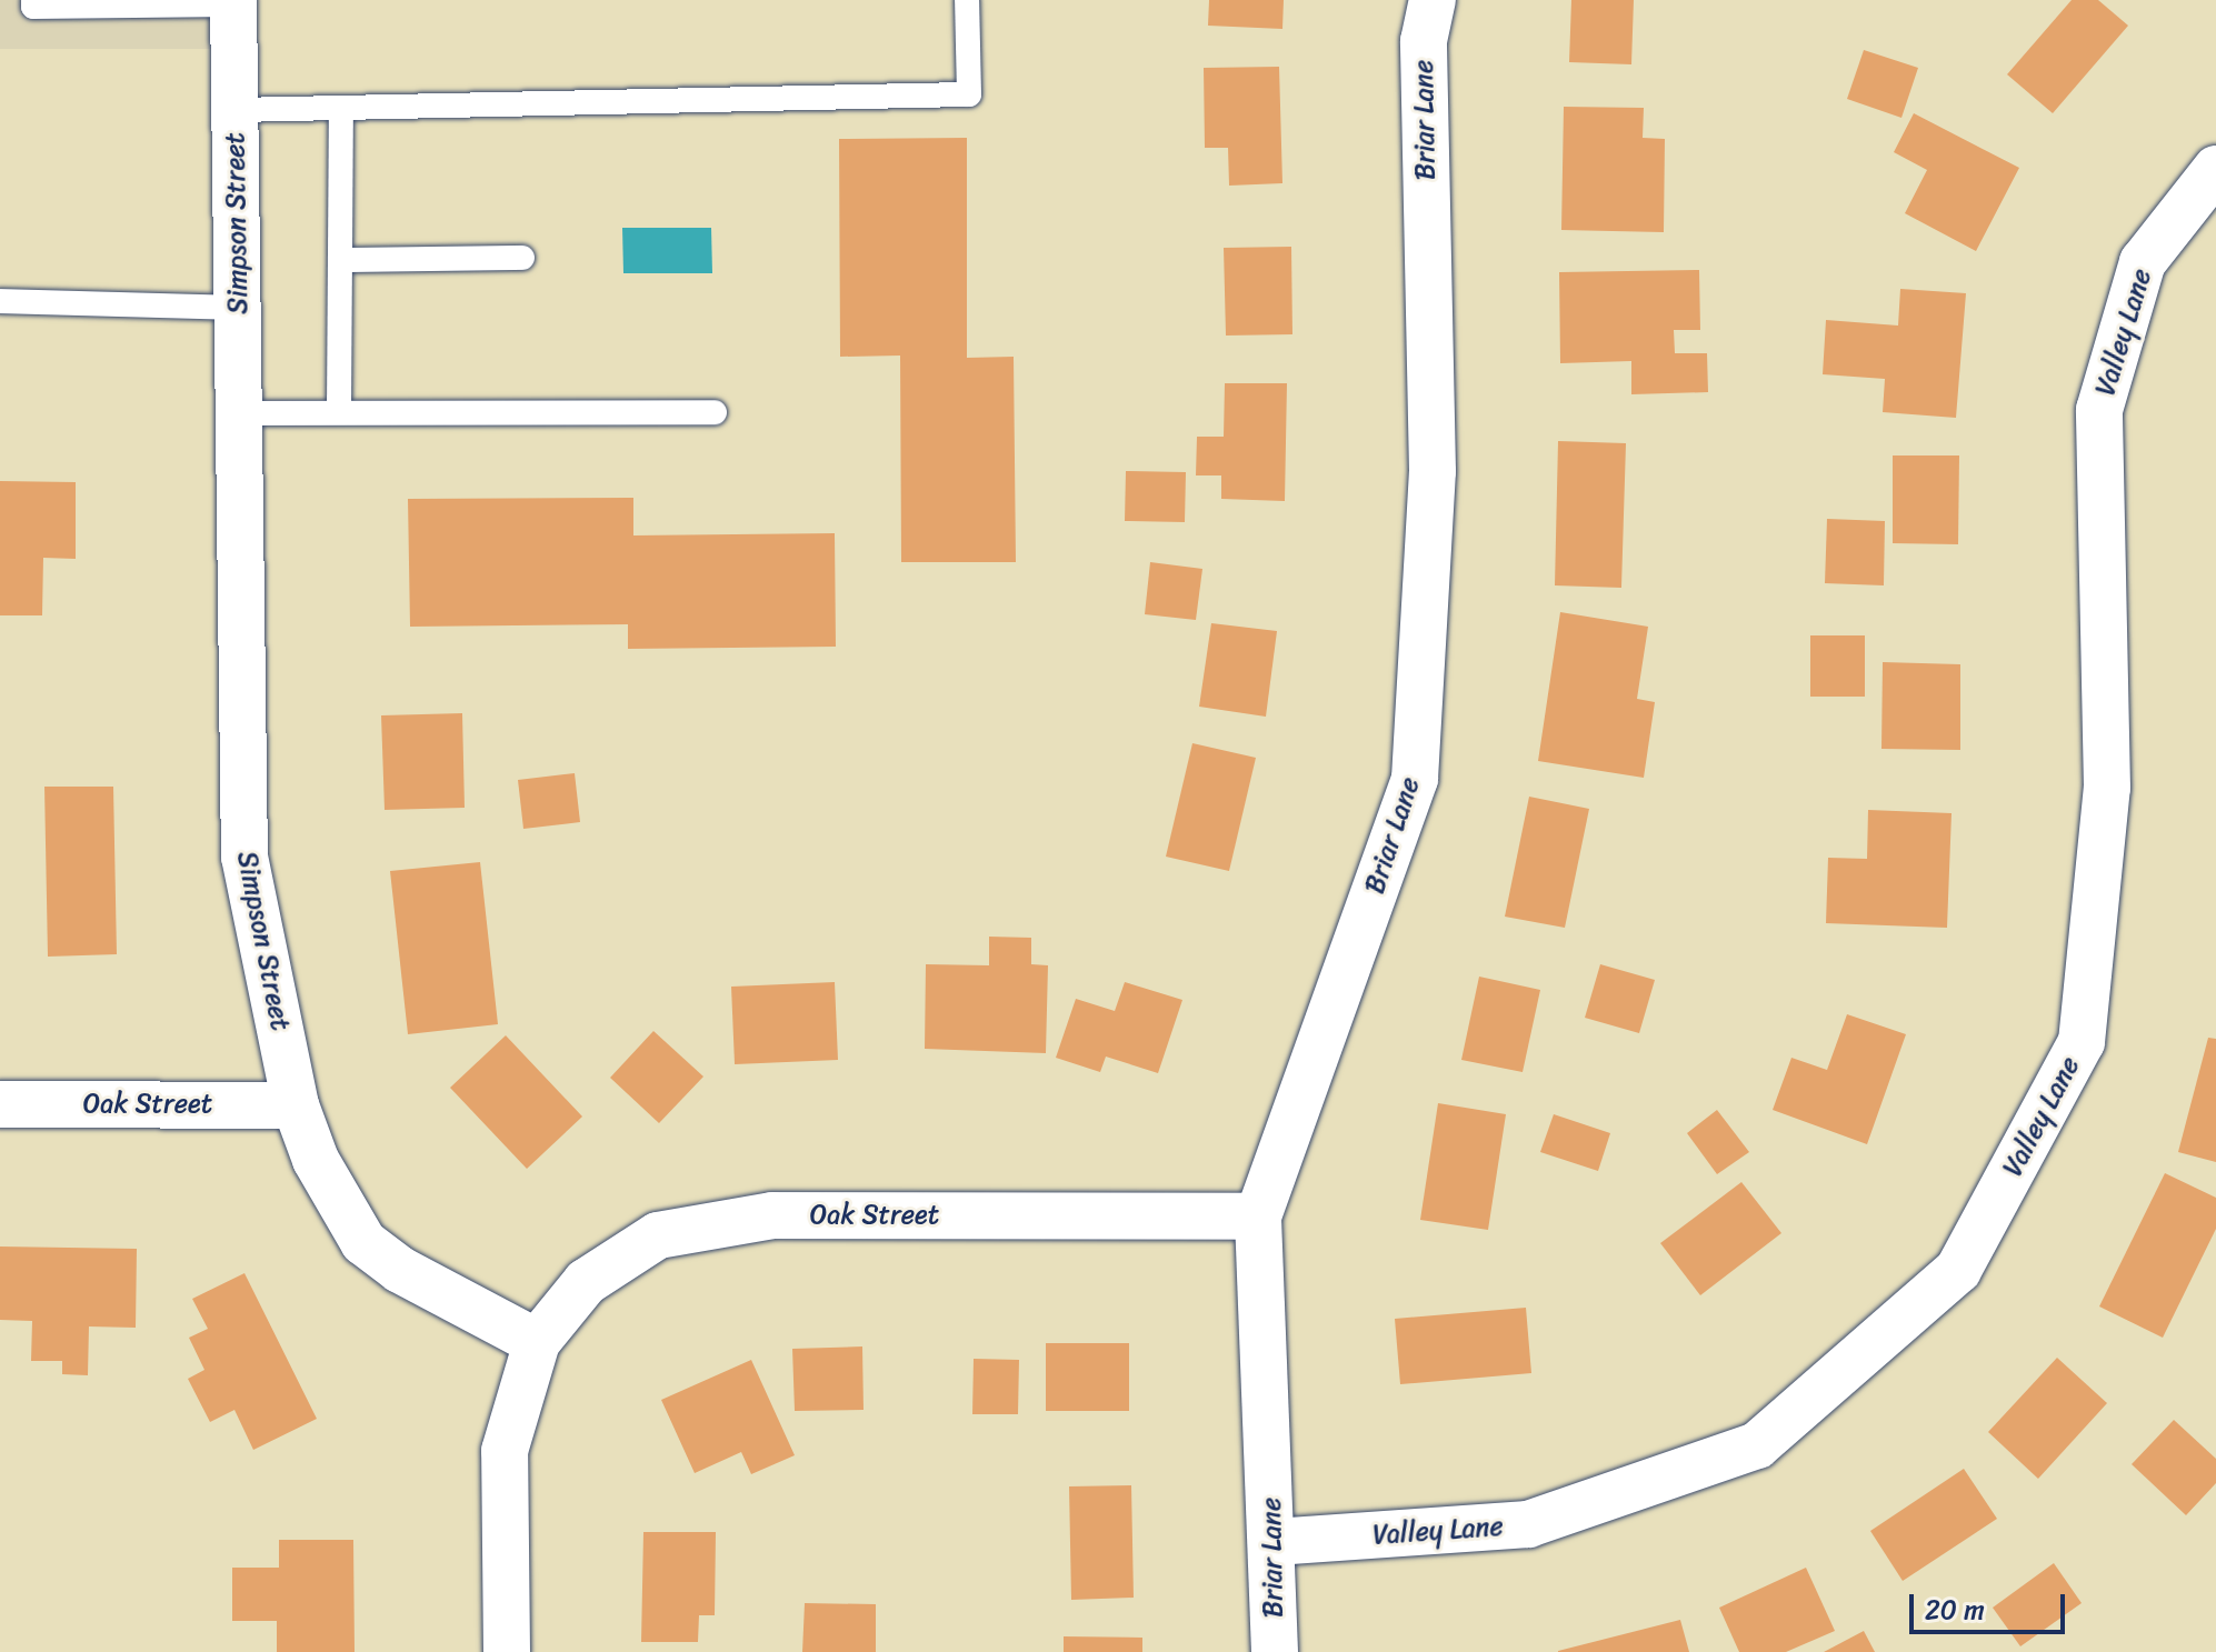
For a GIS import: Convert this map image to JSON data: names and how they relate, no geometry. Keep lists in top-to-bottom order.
{
  "streets": {
    "street": [
      "Briar Lane",
      "Simpson Street",
      "Valley Lane",
      "Oak Street"
    ]
  },
  "crossings": [
    ["Briar Lane", "Valley Lane"],
    ["Briar Lane", "Oak Street"],
    ["Simpson Street", "Oak Street"]
  ],
  "scale_bar": "20 m"
}
